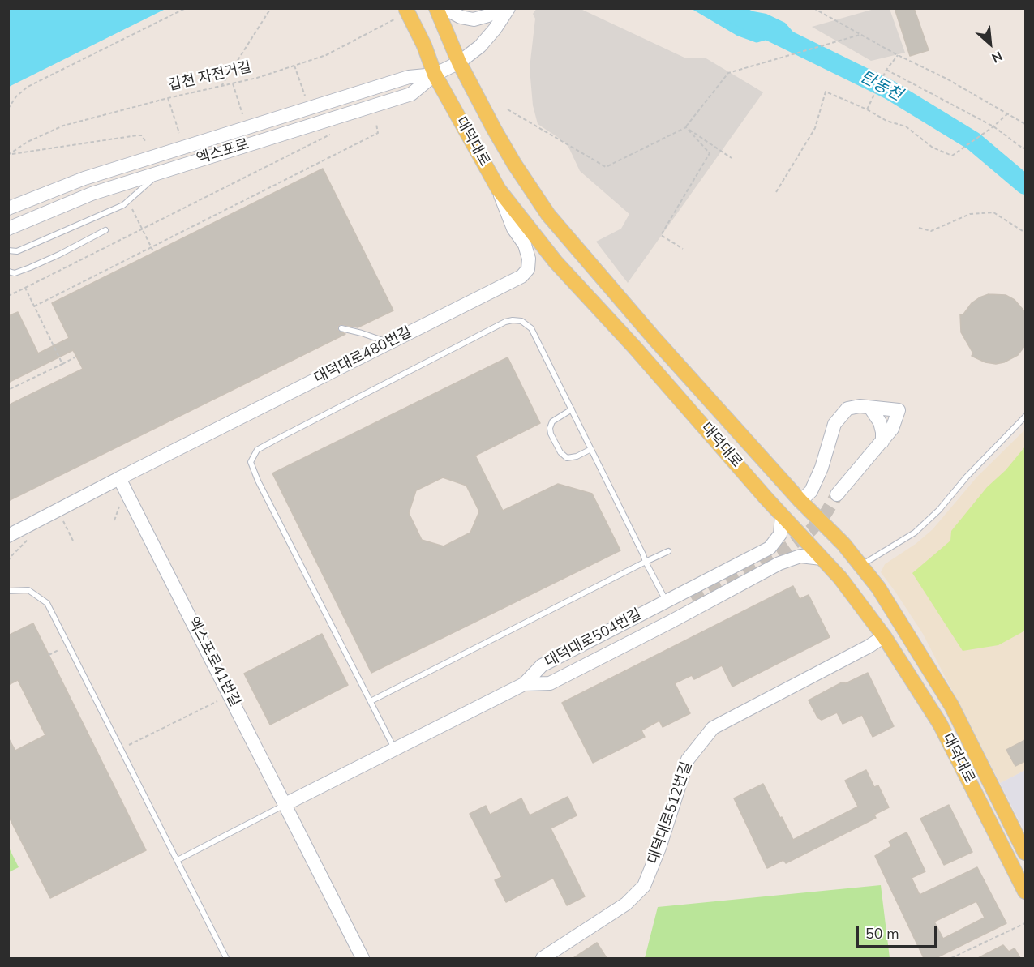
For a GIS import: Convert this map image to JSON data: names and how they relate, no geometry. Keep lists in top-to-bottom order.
{
  "streets": {
    "main road": ["대덕대로"],
    "street": [
      "엑스포로",
      "대덕대로480번길",
      "대덕대로504번길",
      "엑스포로41번길",
      "대덕대로512번길"
    ],
    "path": ["갑천 자전거길"]
  },
  "crossings": [
    ["갑천 자전거길", "대덕대로"],
    ["대덕대로", "엑스포로"],
    ["대덕대로", "대덕대로480번길"],
    ["대덕대로", "대덕대로504번길"],
    ["대덕대로", "대덕대로512번길"],
    ["대덕대로480번길", "엑스포로41번길"],
    ["대덕대로504번길", "엑스포로41번길"]
  ],
  "water": ["탄동천"],
  "scale_bar": "50 m",
  "north": "bottom right"
}
